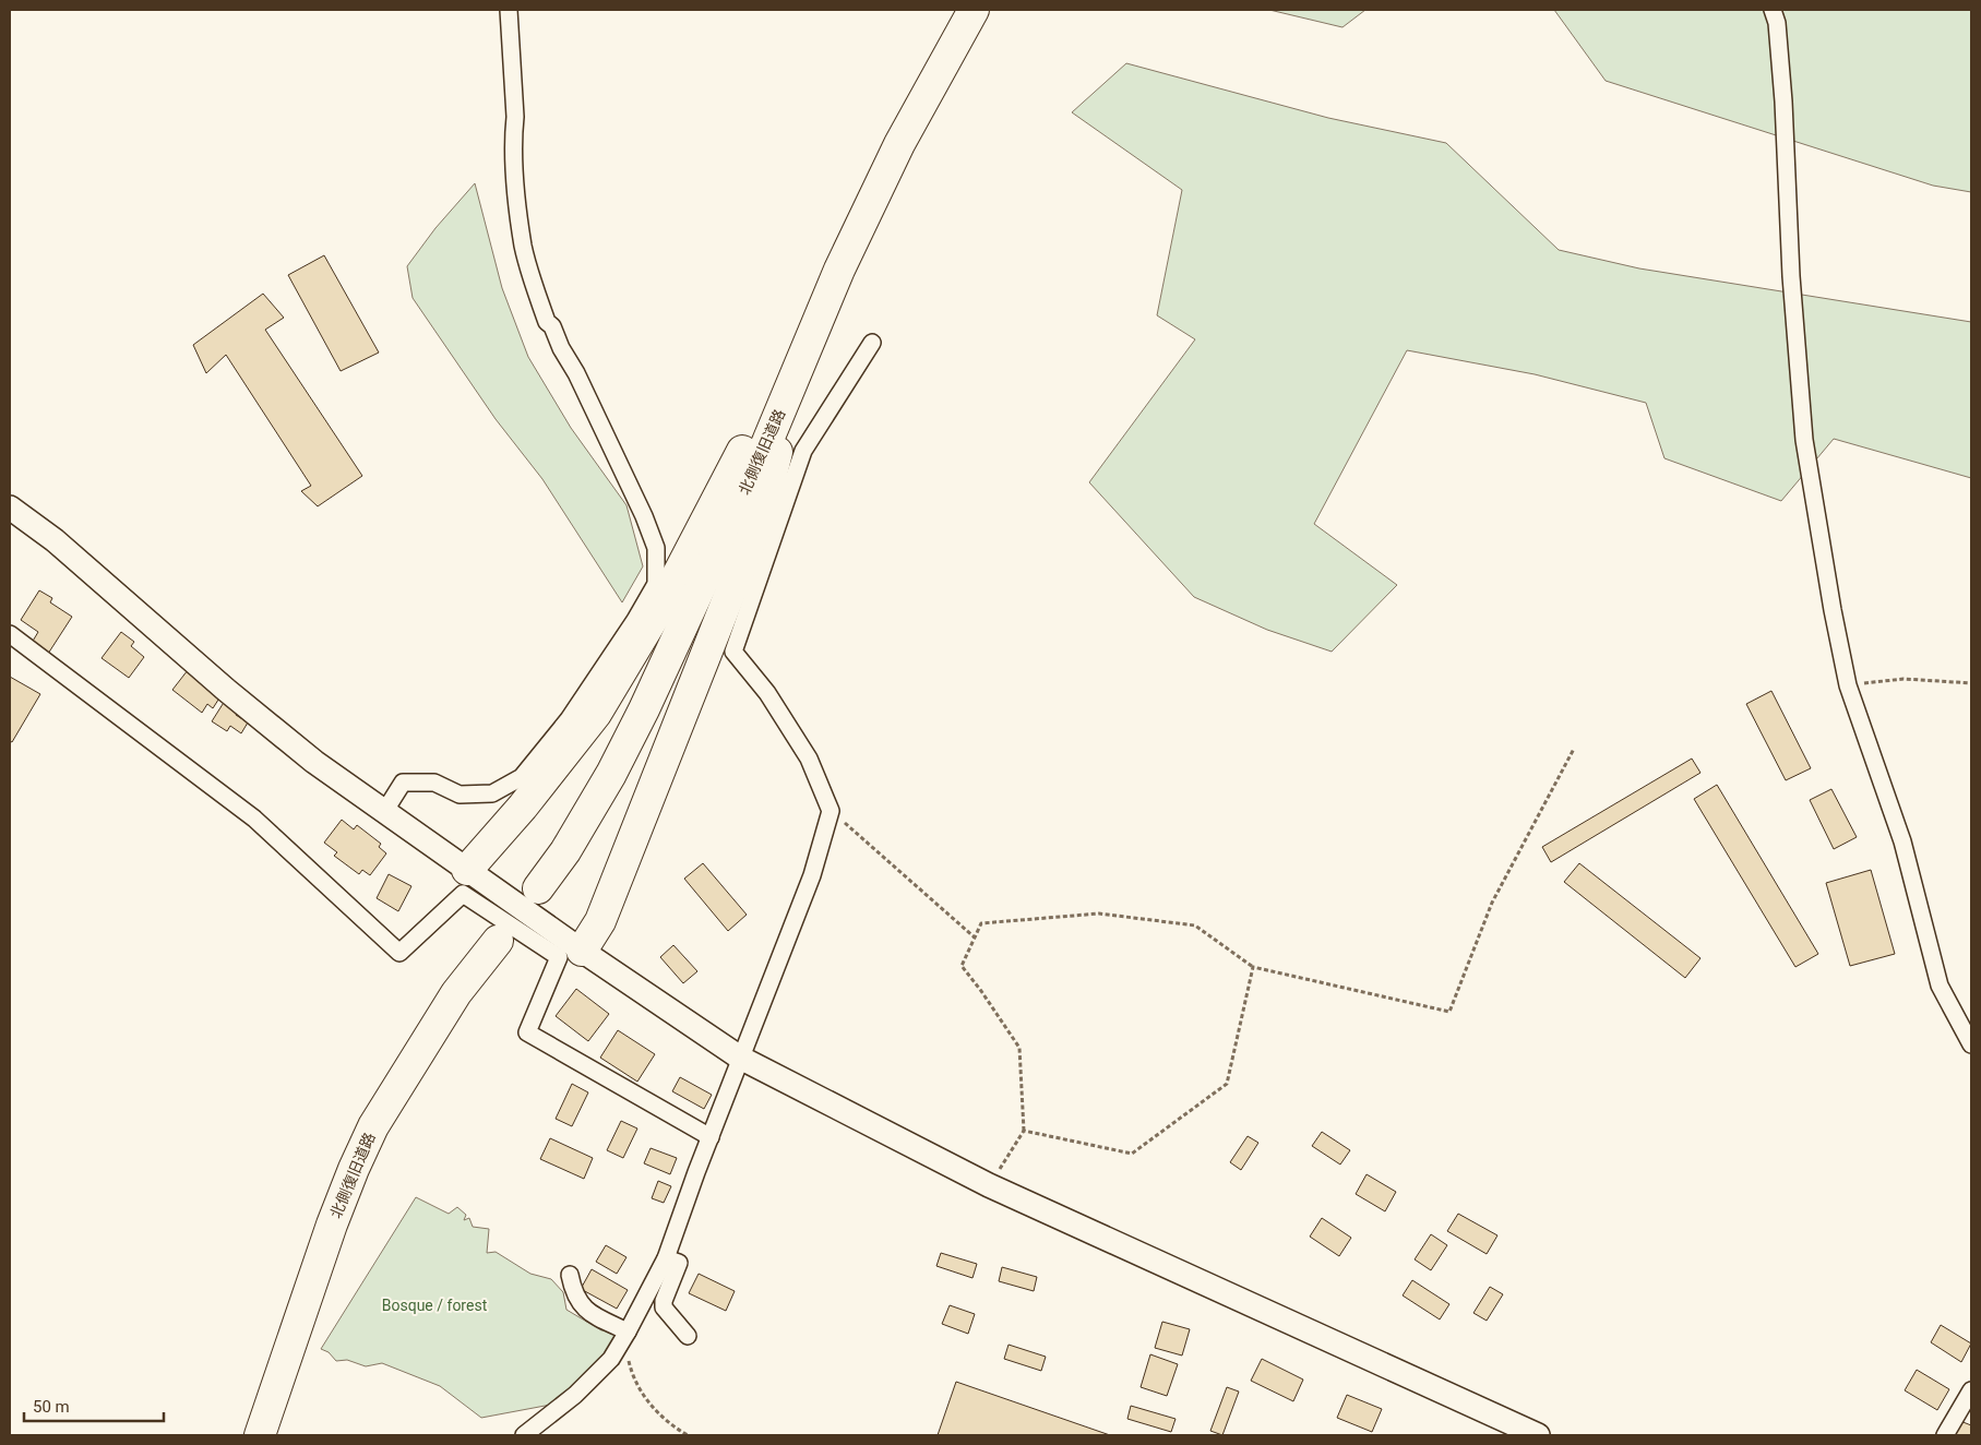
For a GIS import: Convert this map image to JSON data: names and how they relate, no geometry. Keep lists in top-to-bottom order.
{
  "streets": {
    "highway": ["北側復旧道路"]
  },
  "parks": ["Bosque / forest"],
  "scale_bar": "50 m"
}
